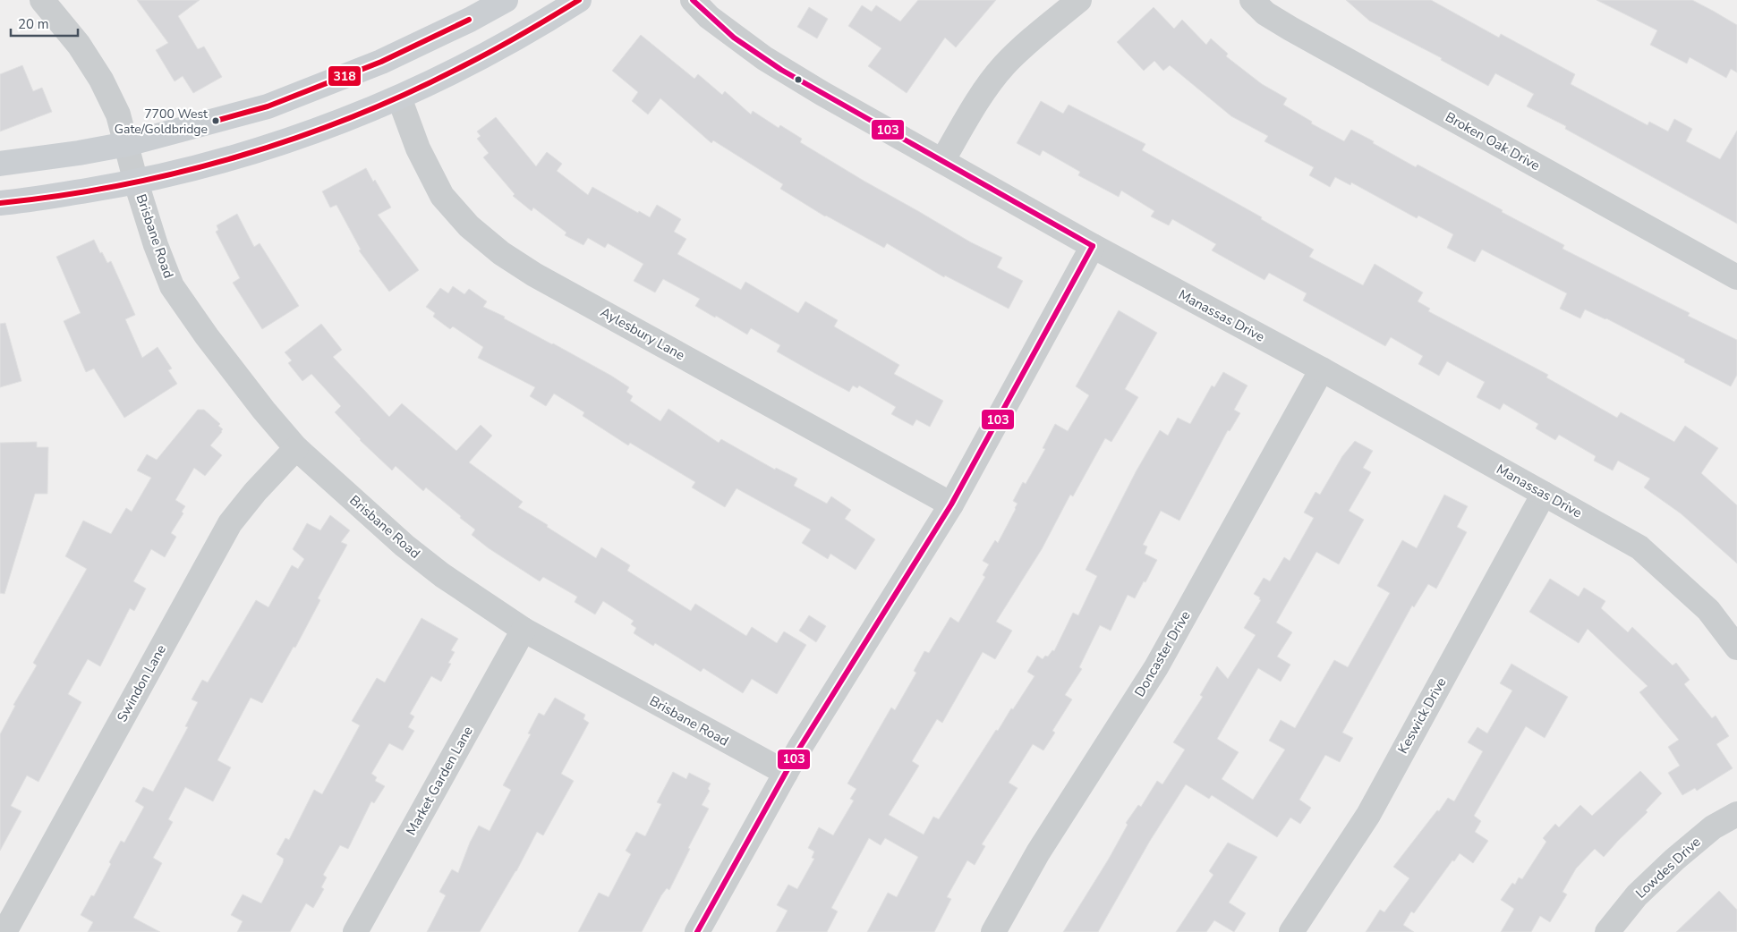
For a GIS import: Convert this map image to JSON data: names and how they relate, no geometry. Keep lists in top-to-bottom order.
{
  "streets": {
    "street": [
      "Broken Oak Drive",
      "Brisbane Road",
      "Manassas Drive",
      "Aylesbury Lane",
      "Doncaster Drive",
      "Swindon Lane",
      "Keswick Drive",
      "Market Garden Lane",
      "Lowdes Drive"
    ]
  },
  "crossings": [
    ["Brisbane Road", "Swindon Lane"],
    ["Brisbane Road", "Market Garden Lane"],
    ["Manassas Drive", "Doncaster Drive"],
    ["Manassas Drive", "Keswick Drive"]
  ],
  "places": ["7700 West Gate/Goldbridge"],
  "lines": ["transit line 103", "transit line 318"],
  "scale_bar": "20 m"
}
